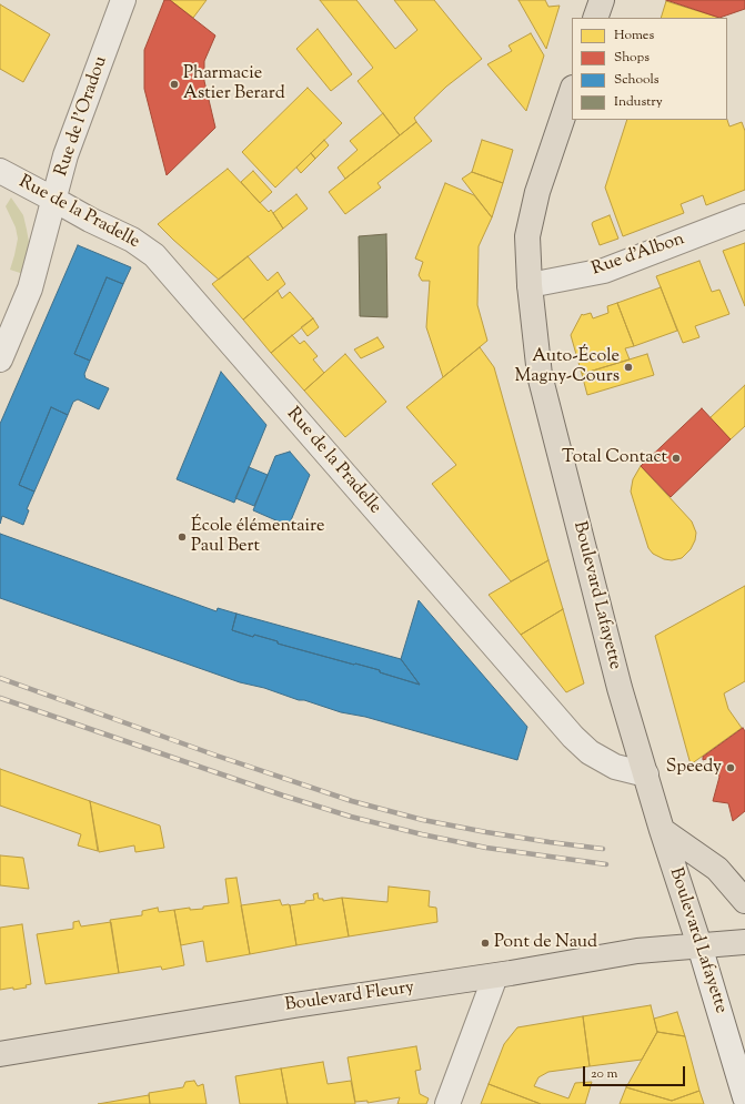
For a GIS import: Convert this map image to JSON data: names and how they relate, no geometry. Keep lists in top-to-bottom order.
{
  "streets": {
    "main road": ["Boulevard Lafayette", "Boulevard Fleury"],
    "street": ["Rue de l'Oradou", "Rue de la Pradelle", "Rue d'Albon"]
  },
  "crossings": [
    ["Rue de l'Oradou", "Rue de la Pradelle"],
    ["Rue de la Pradelle", "Boulevard Lafayette"],
    ["Rue d'Albon", "Boulevard Lafayette"],
    ["Boulevard Lafayette", "Boulevard Fleury"]
  ],
  "places": [
    "Pharmacie Astier Berard",
    "Auto-École Magny-Cours",
    "Total Contact",
    "École élémentaire Paul Bert",
    "Speedy",
    "Pont de Naud"
  ],
  "legend": [
    "Homes",
    "Shops",
    "Schools",
    "Industry"
  ],
  "scale_bar": "20 m"
}
